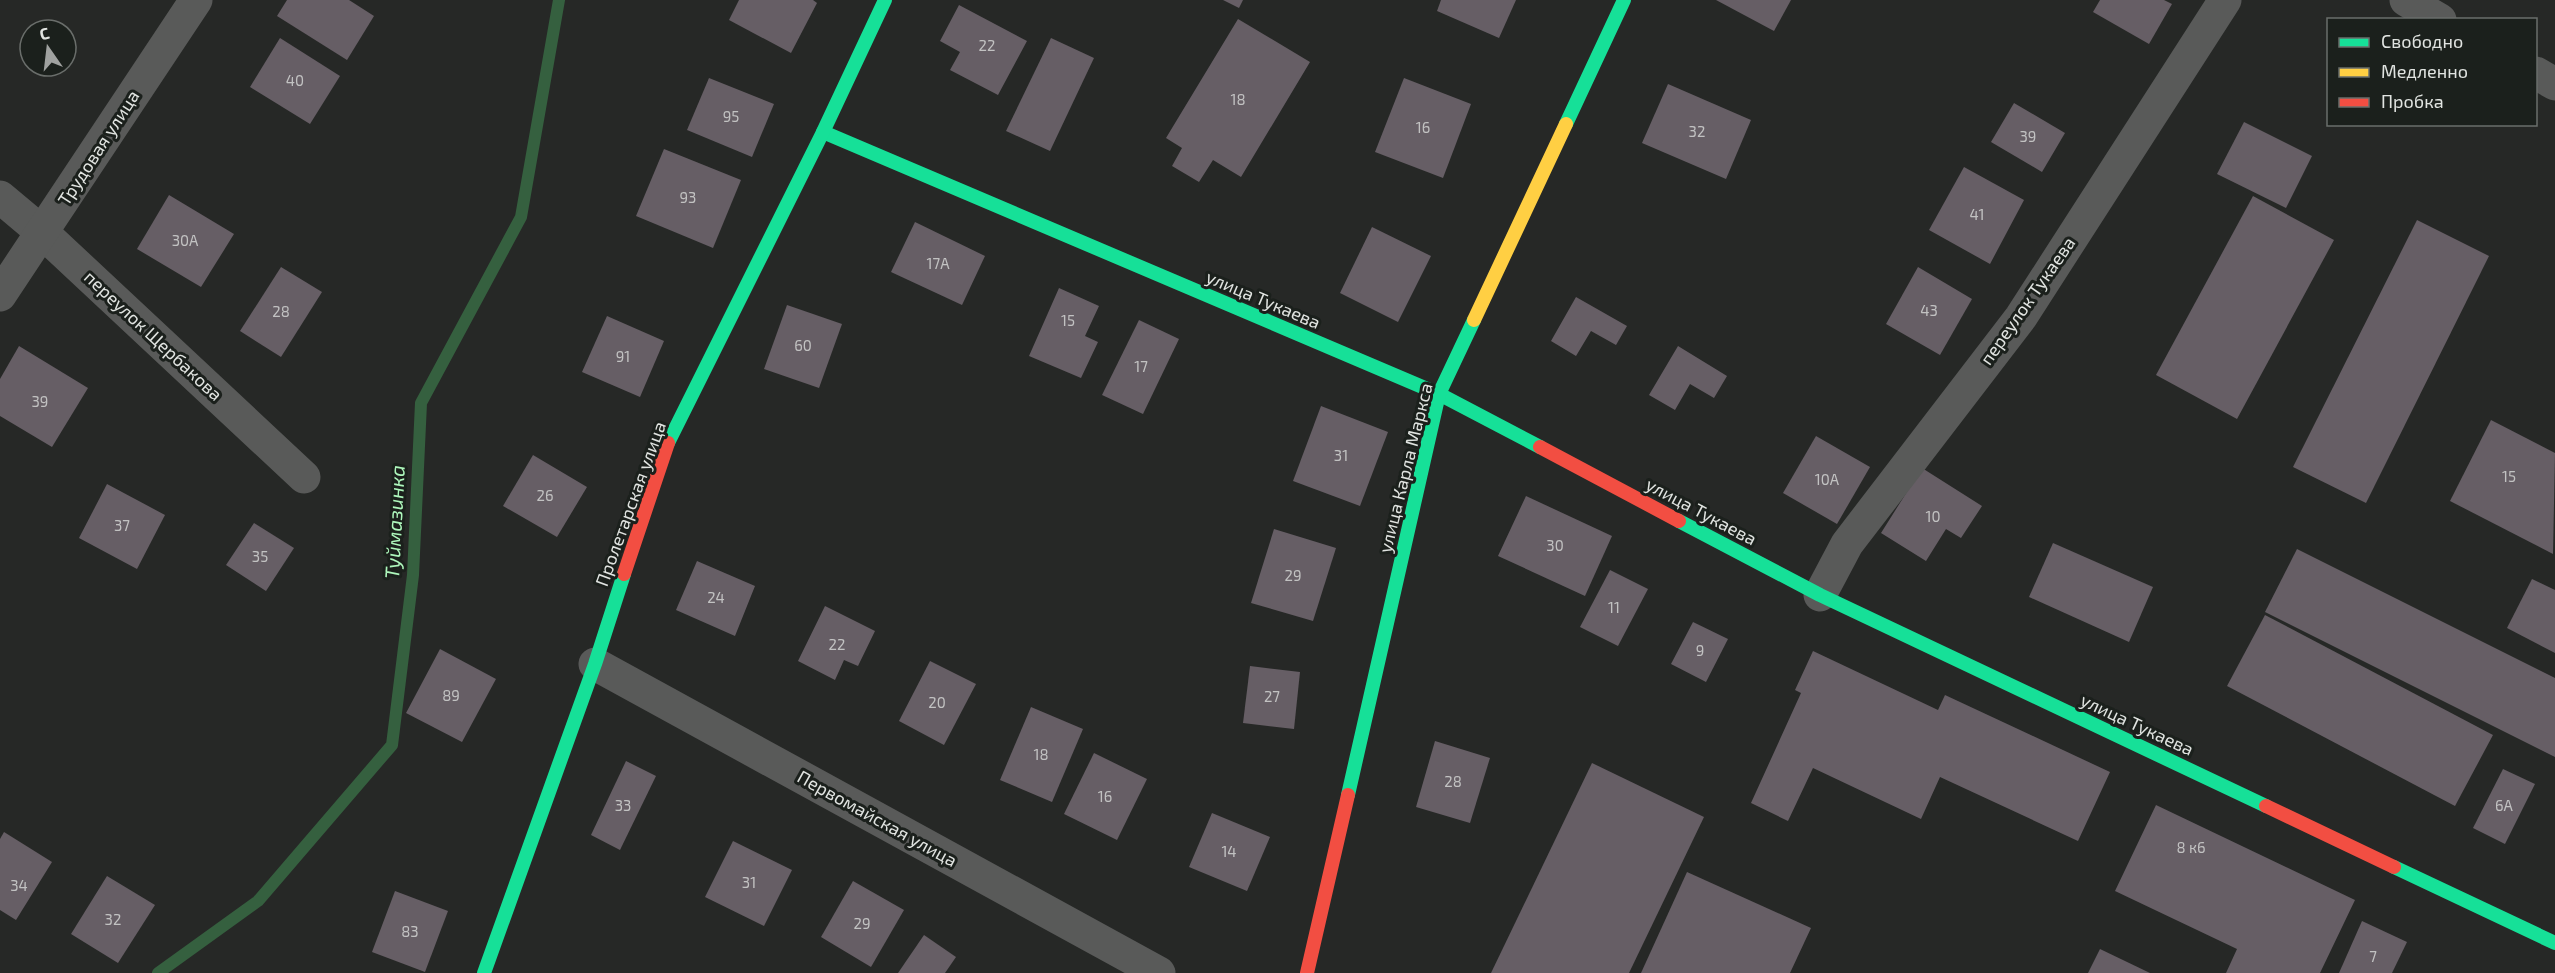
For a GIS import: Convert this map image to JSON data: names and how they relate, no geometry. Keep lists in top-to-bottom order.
{
  "streets": {
    "street": [
      "Трудовая улица",
      "улица Тукаева",
      "переулок Тукаева",
      "переулок Щербакова",
      "улица Карла Маркса",
      "Пролетарская улица",
      "Первомайская улица"
    ]
  },
  "crossings": [
    ["Трудовая улица", "переулок Щербакова"],
    ["улица Тукаева", "переулок Тукаева"],
    ["улица Тукаева", "улица Карла Маркса"],
    ["улица Тукаева", "Пролетарская улица"],
    ["Пролетарская улица", "Первомайская улица"]
  ],
  "water": ["Туймазинка"],
  "house_numbers": [
    "22",
    "40",
    "18",
    "95",
    "16",
    "32",
    "39",
    "93",
    "41",
    "30А",
    "17А",
    "43",
    "28",
    "15",
    "60",
    "91",
    "17",
    "39",
    "31",
    "15",
    "10А",
    "26",
    "10",
    "37",
    "30",
    "35",
    "29",
    "24",
    "11",
    "22",
    "9",
    "89",
    "27",
    "20",
    "18",
    "28",
    "16",
    "33",
    "6А",
    "8 к6",
    "14",
    "31",
    "34",
    "32",
    "29",
    "83",
    "7"
  ],
  "legend": ["Свободно", "Медленно", "Пробка"],
  "north": "top"
}
